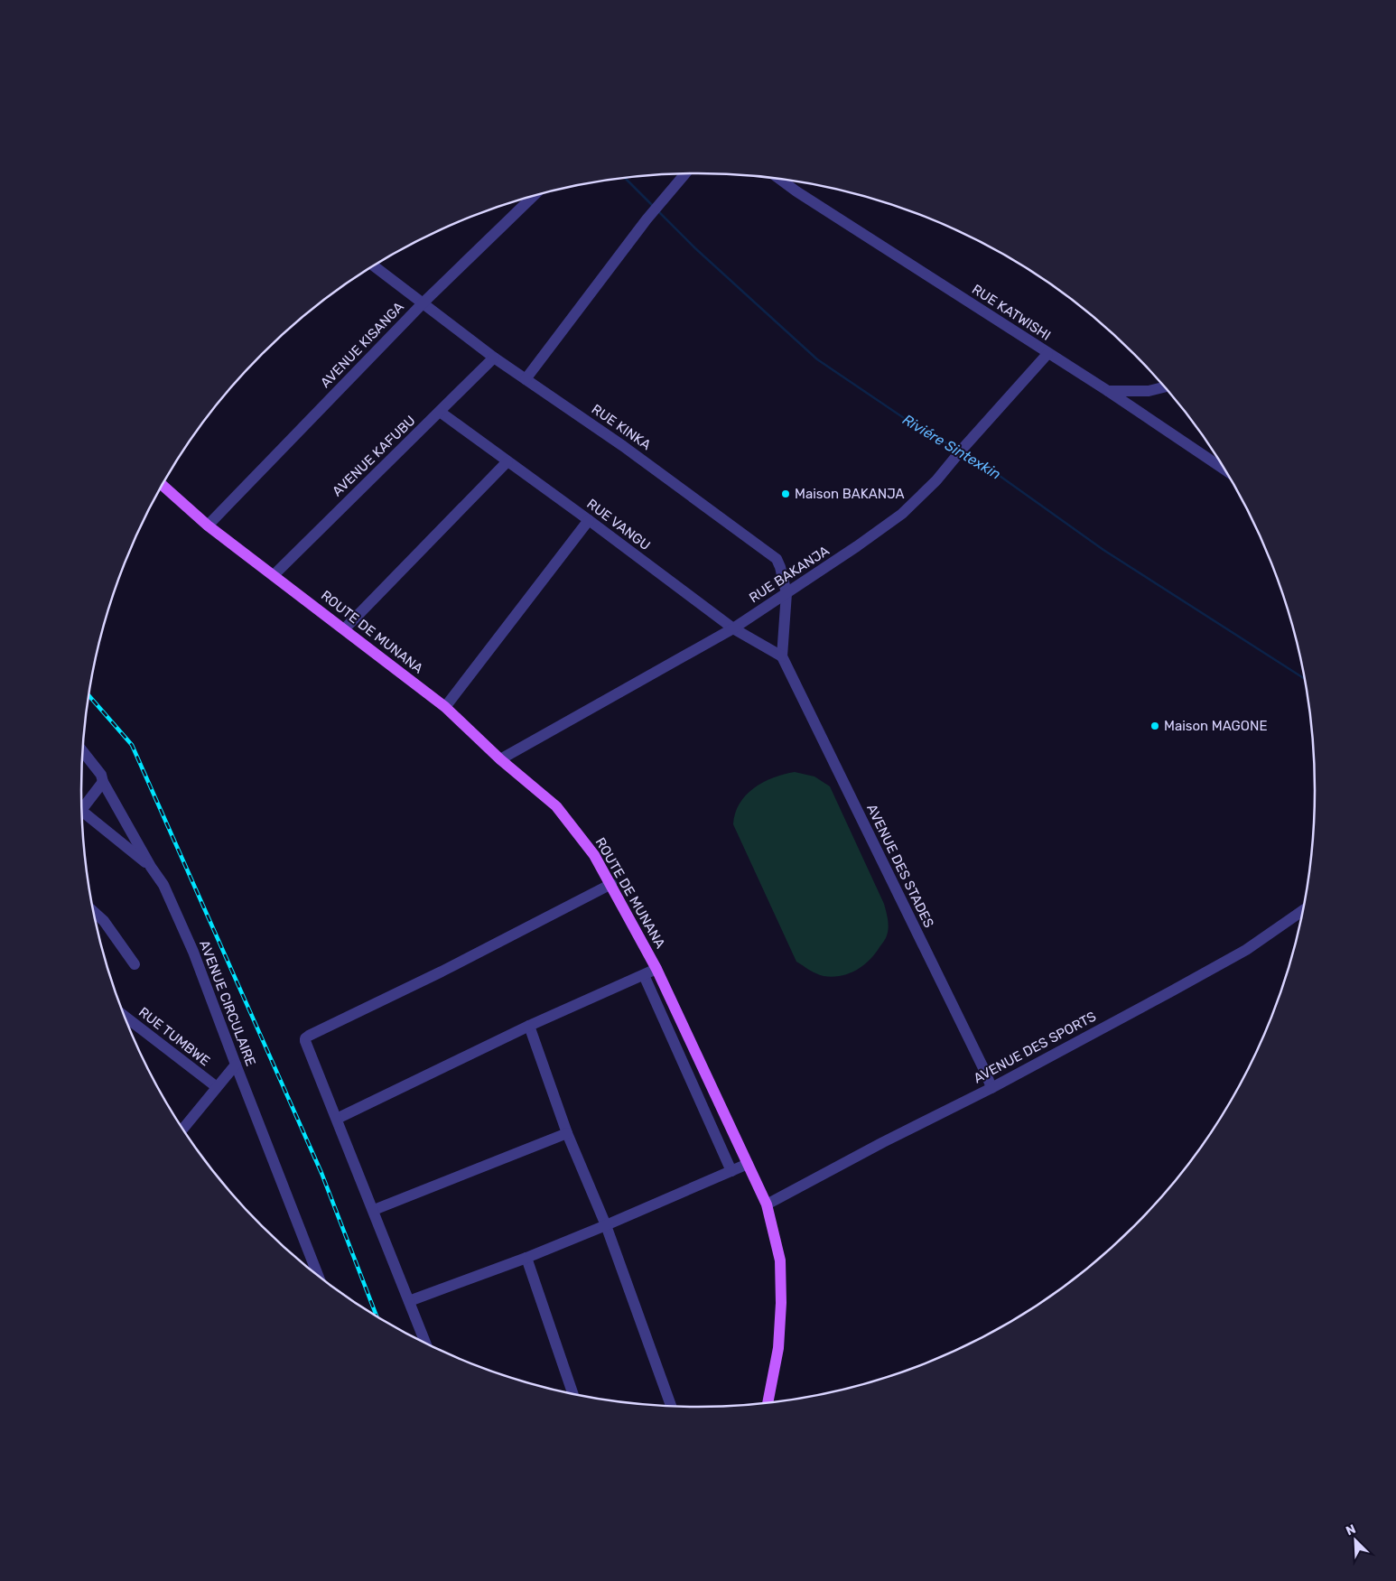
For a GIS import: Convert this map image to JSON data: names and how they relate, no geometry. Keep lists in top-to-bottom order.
{
  "streets": {
    "main road": ["ROUTE DE MUNANA"],
    "street": [
      "RUE KATWISHI",
      "AVENUE KISANGA",
      "RUE KINKA",
      "AVENUE KAFUBU",
      "RUE VANGU",
      "RUE BAKANJA",
      "AVENUE DES STADES",
      "AVENUE CIRCULAIRE",
      "RUE TUMBWE",
      "AVENUE DES SPORTS"
    ]
  },
  "crossings": [
    ["RUE KATWISHI", "RUE BAKANJA"],
    ["AVENUE KISANGA", "RUE KINKA"],
    ["AVENUE KISANGA", "ROUTE DE MUNANA"],
    ["RUE KINKA", "AVENUE KAFUBU"],
    ["RUE KINKA", "RUE VANGU"],
    ["RUE KINKA", "RUE BAKANJA"],
    ["RUE KINKA", "AVENUE DES STADES"],
    ["AVENUE KAFUBU", "RUE VANGU"],
    ["AVENUE KAFUBU", "ROUTE DE MUNANA"],
    ["RUE VANGU", "RUE BAKANJA"],
    ["RUE VANGU", "AVENUE DES STADES"],
    ["RUE BAKANJA", "ROUTE DE MUNANA"],
    ["ROUTE DE MUNANA", "AVENUE DES SPORTS"],
    ["AVENUE DES STADES", "AVENUE DES SPORTS"]
  ],
  "water": ["Riviére Sintexkin"],
  "places": ["Maison BAKANJA", "Maison MAGONE"],
  "north": "top left"
}
